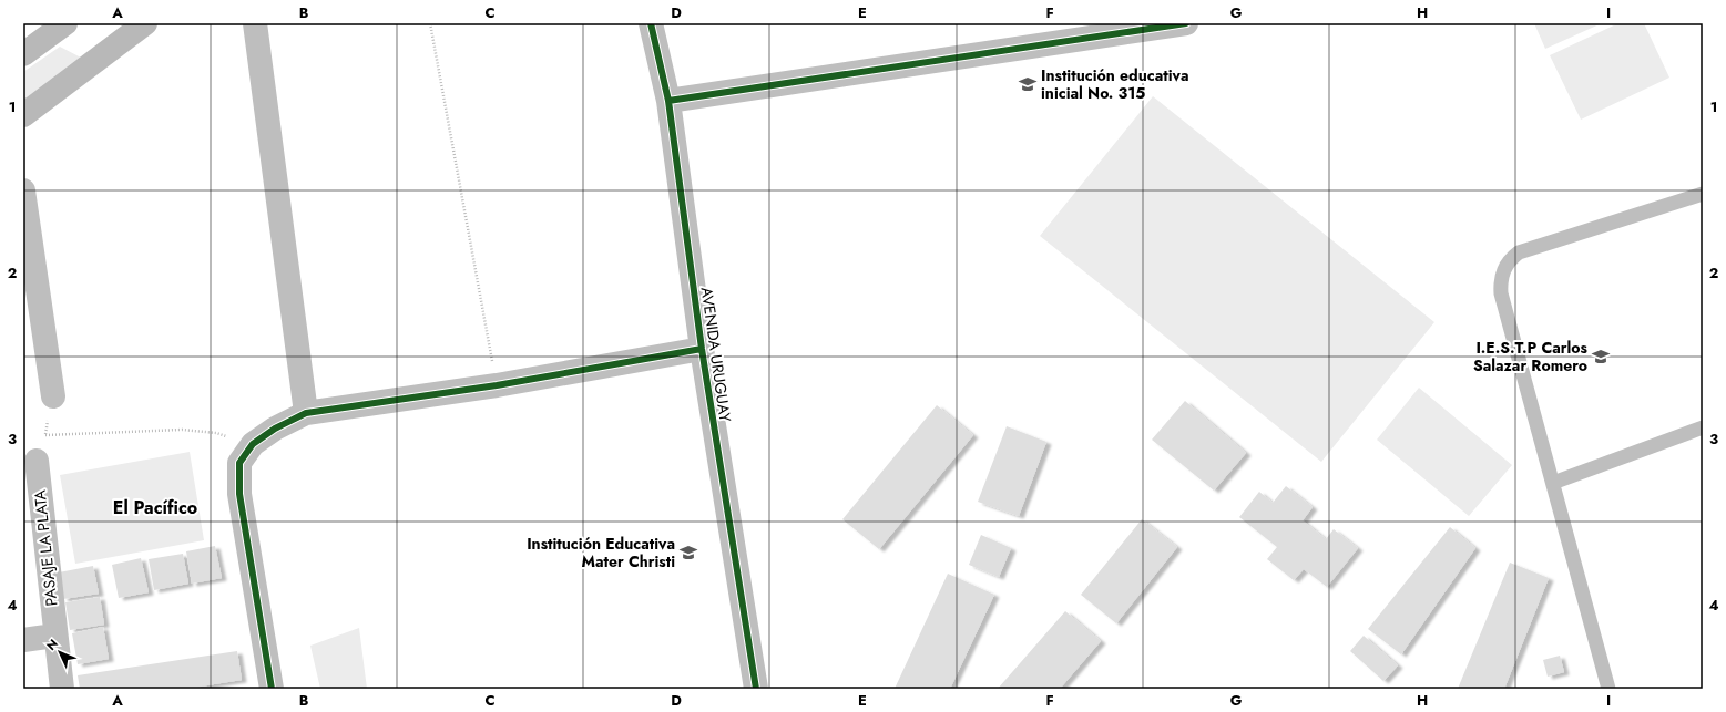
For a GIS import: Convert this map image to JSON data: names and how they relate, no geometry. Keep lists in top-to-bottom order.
{
  "streets": {
    "street": ["AVENIDA URUGUAY", "PASAJE LA PLATA"]
  },
  "districts": ["El Pacífico"],
  "places": {
    "school or university": ["Institución educativa inicial No. 315", "I.E.S.T.P Carlos Salazar Romero", "Institución Educativa Mater Christi"]
  },
  "north": "top left",
  "grid": {
    "columns": [
      "A",
      "B",
      "C",
      "D",
      "E",
      "F",
      "G",
      "H",
      "I"
    ],
    "rows": [
      "1",
      "2",
      "3",
      "4"
    ]
  }
}
